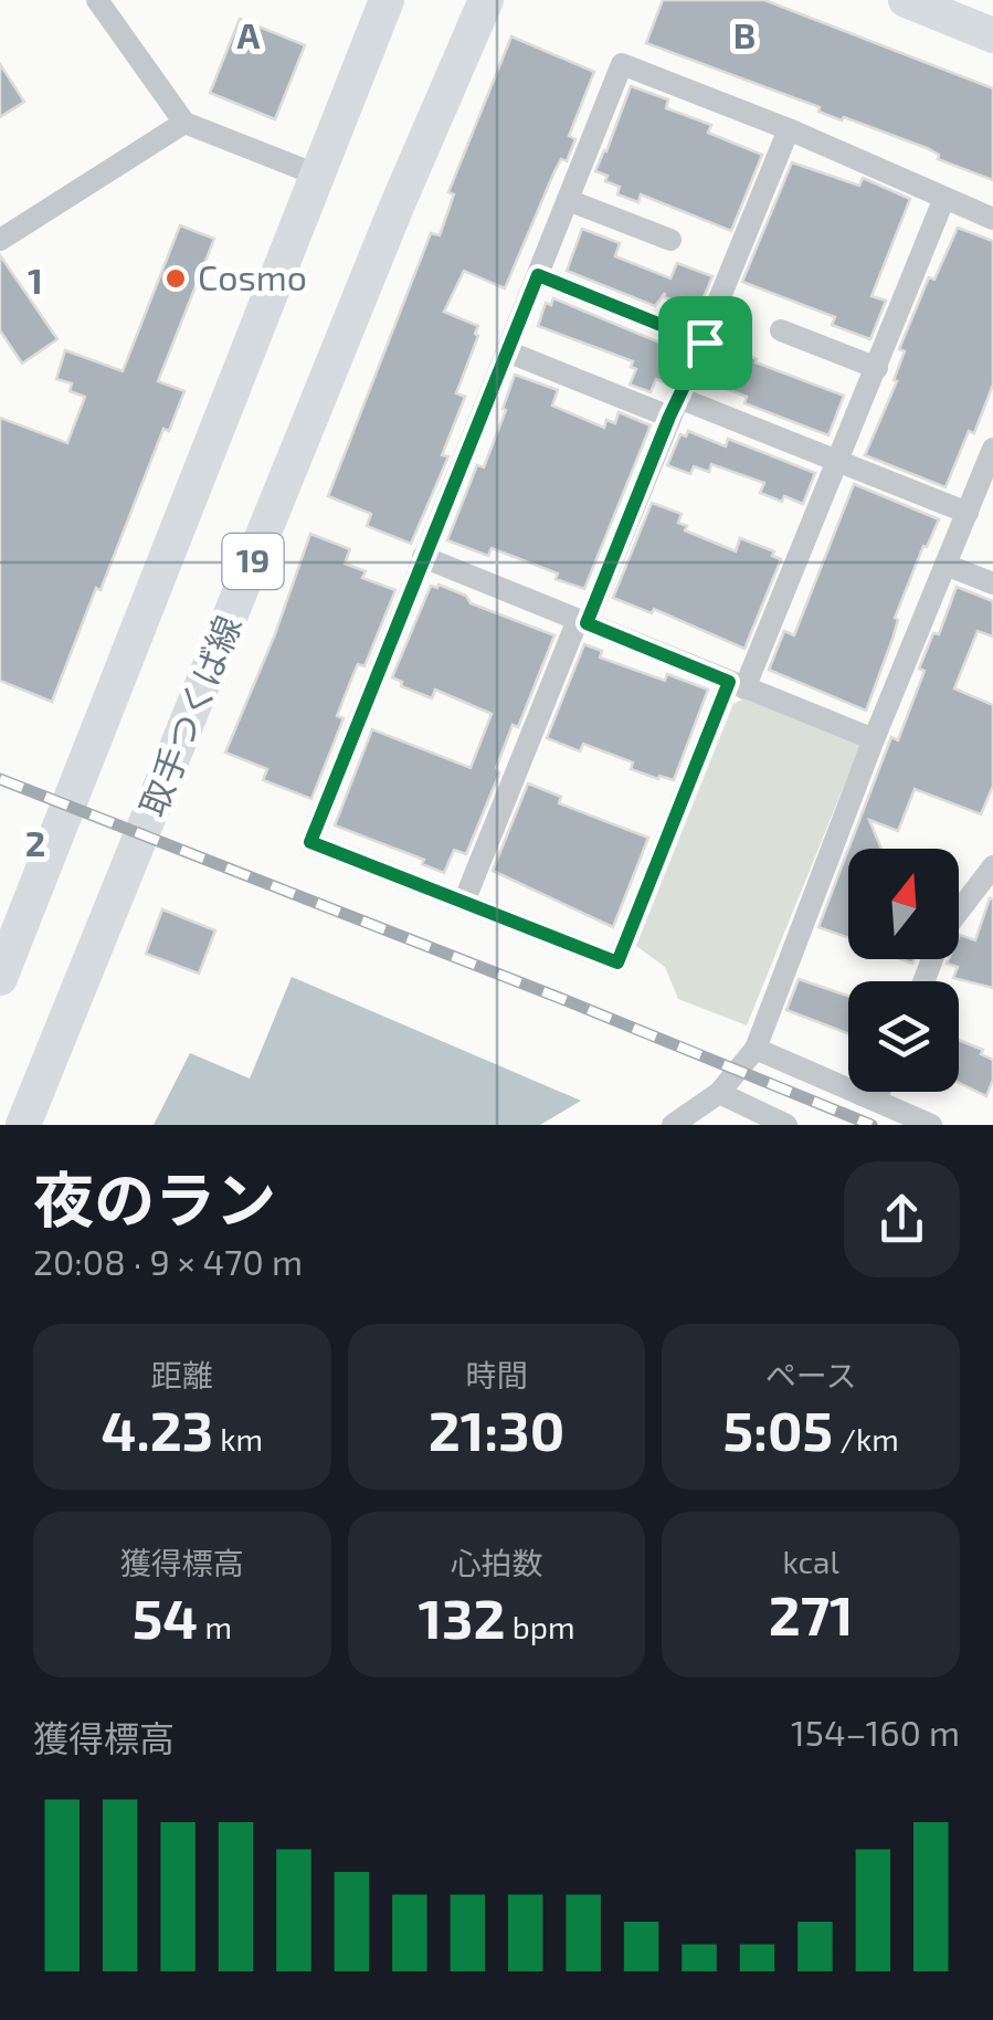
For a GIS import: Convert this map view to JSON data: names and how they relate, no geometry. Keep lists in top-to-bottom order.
{
  "streets": {
    "main road": ["19", "取手つくば線"]
  },
  "places": ["Cosmo"],
  "north": "top",
  "page": {
    "heading": ["夜のラン", "20:08 · 9 × 470 m"],
    "stats": [
      ["距離", "4.23 km"],
      ["時間", "21:30"],
      ["ペース", "5:05 /km"],
      ["獲得標高", "54 m"],
      ["心拍数", "132 bpm"],
      ["kcal", "271"]
    ],
    "chart": ["獲得標高", "154–160 m"]
  },
  "grid": {
    "columns": ["A", "B"],
    "rows": ["1", "2"]
  }
}
